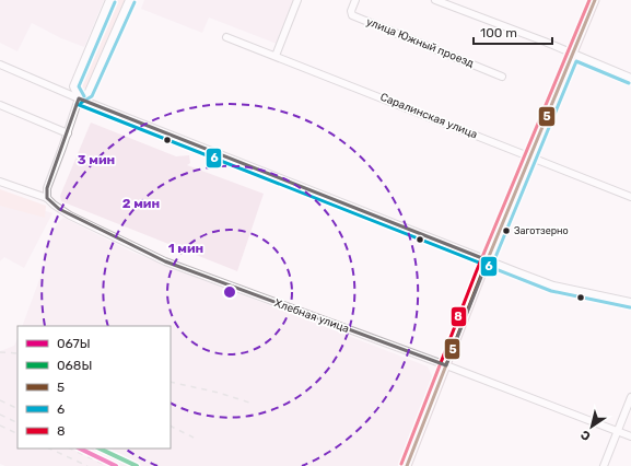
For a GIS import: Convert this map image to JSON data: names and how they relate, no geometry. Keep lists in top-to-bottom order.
{
  "streets": {
    "street": ["улица Южный проезд", "Саралинская улица", "Хлебная улица"]
  },
  "places": ["Заготзерно"],
  "lines": [
    "transit line 5",
    "transit line 8",
    "transit line 6",
    "transit line 067Ы",
    "transit line 068Ы"
  ],
  "legend": [
    "067Ы",
    "068Ы",
    "5",
    "6",
    "8"
  ],
  "scale_bar": "100 m",
  "north": "bottom left",
  "rings": ["3 мин", "2 мин", "1 мин"]
}
